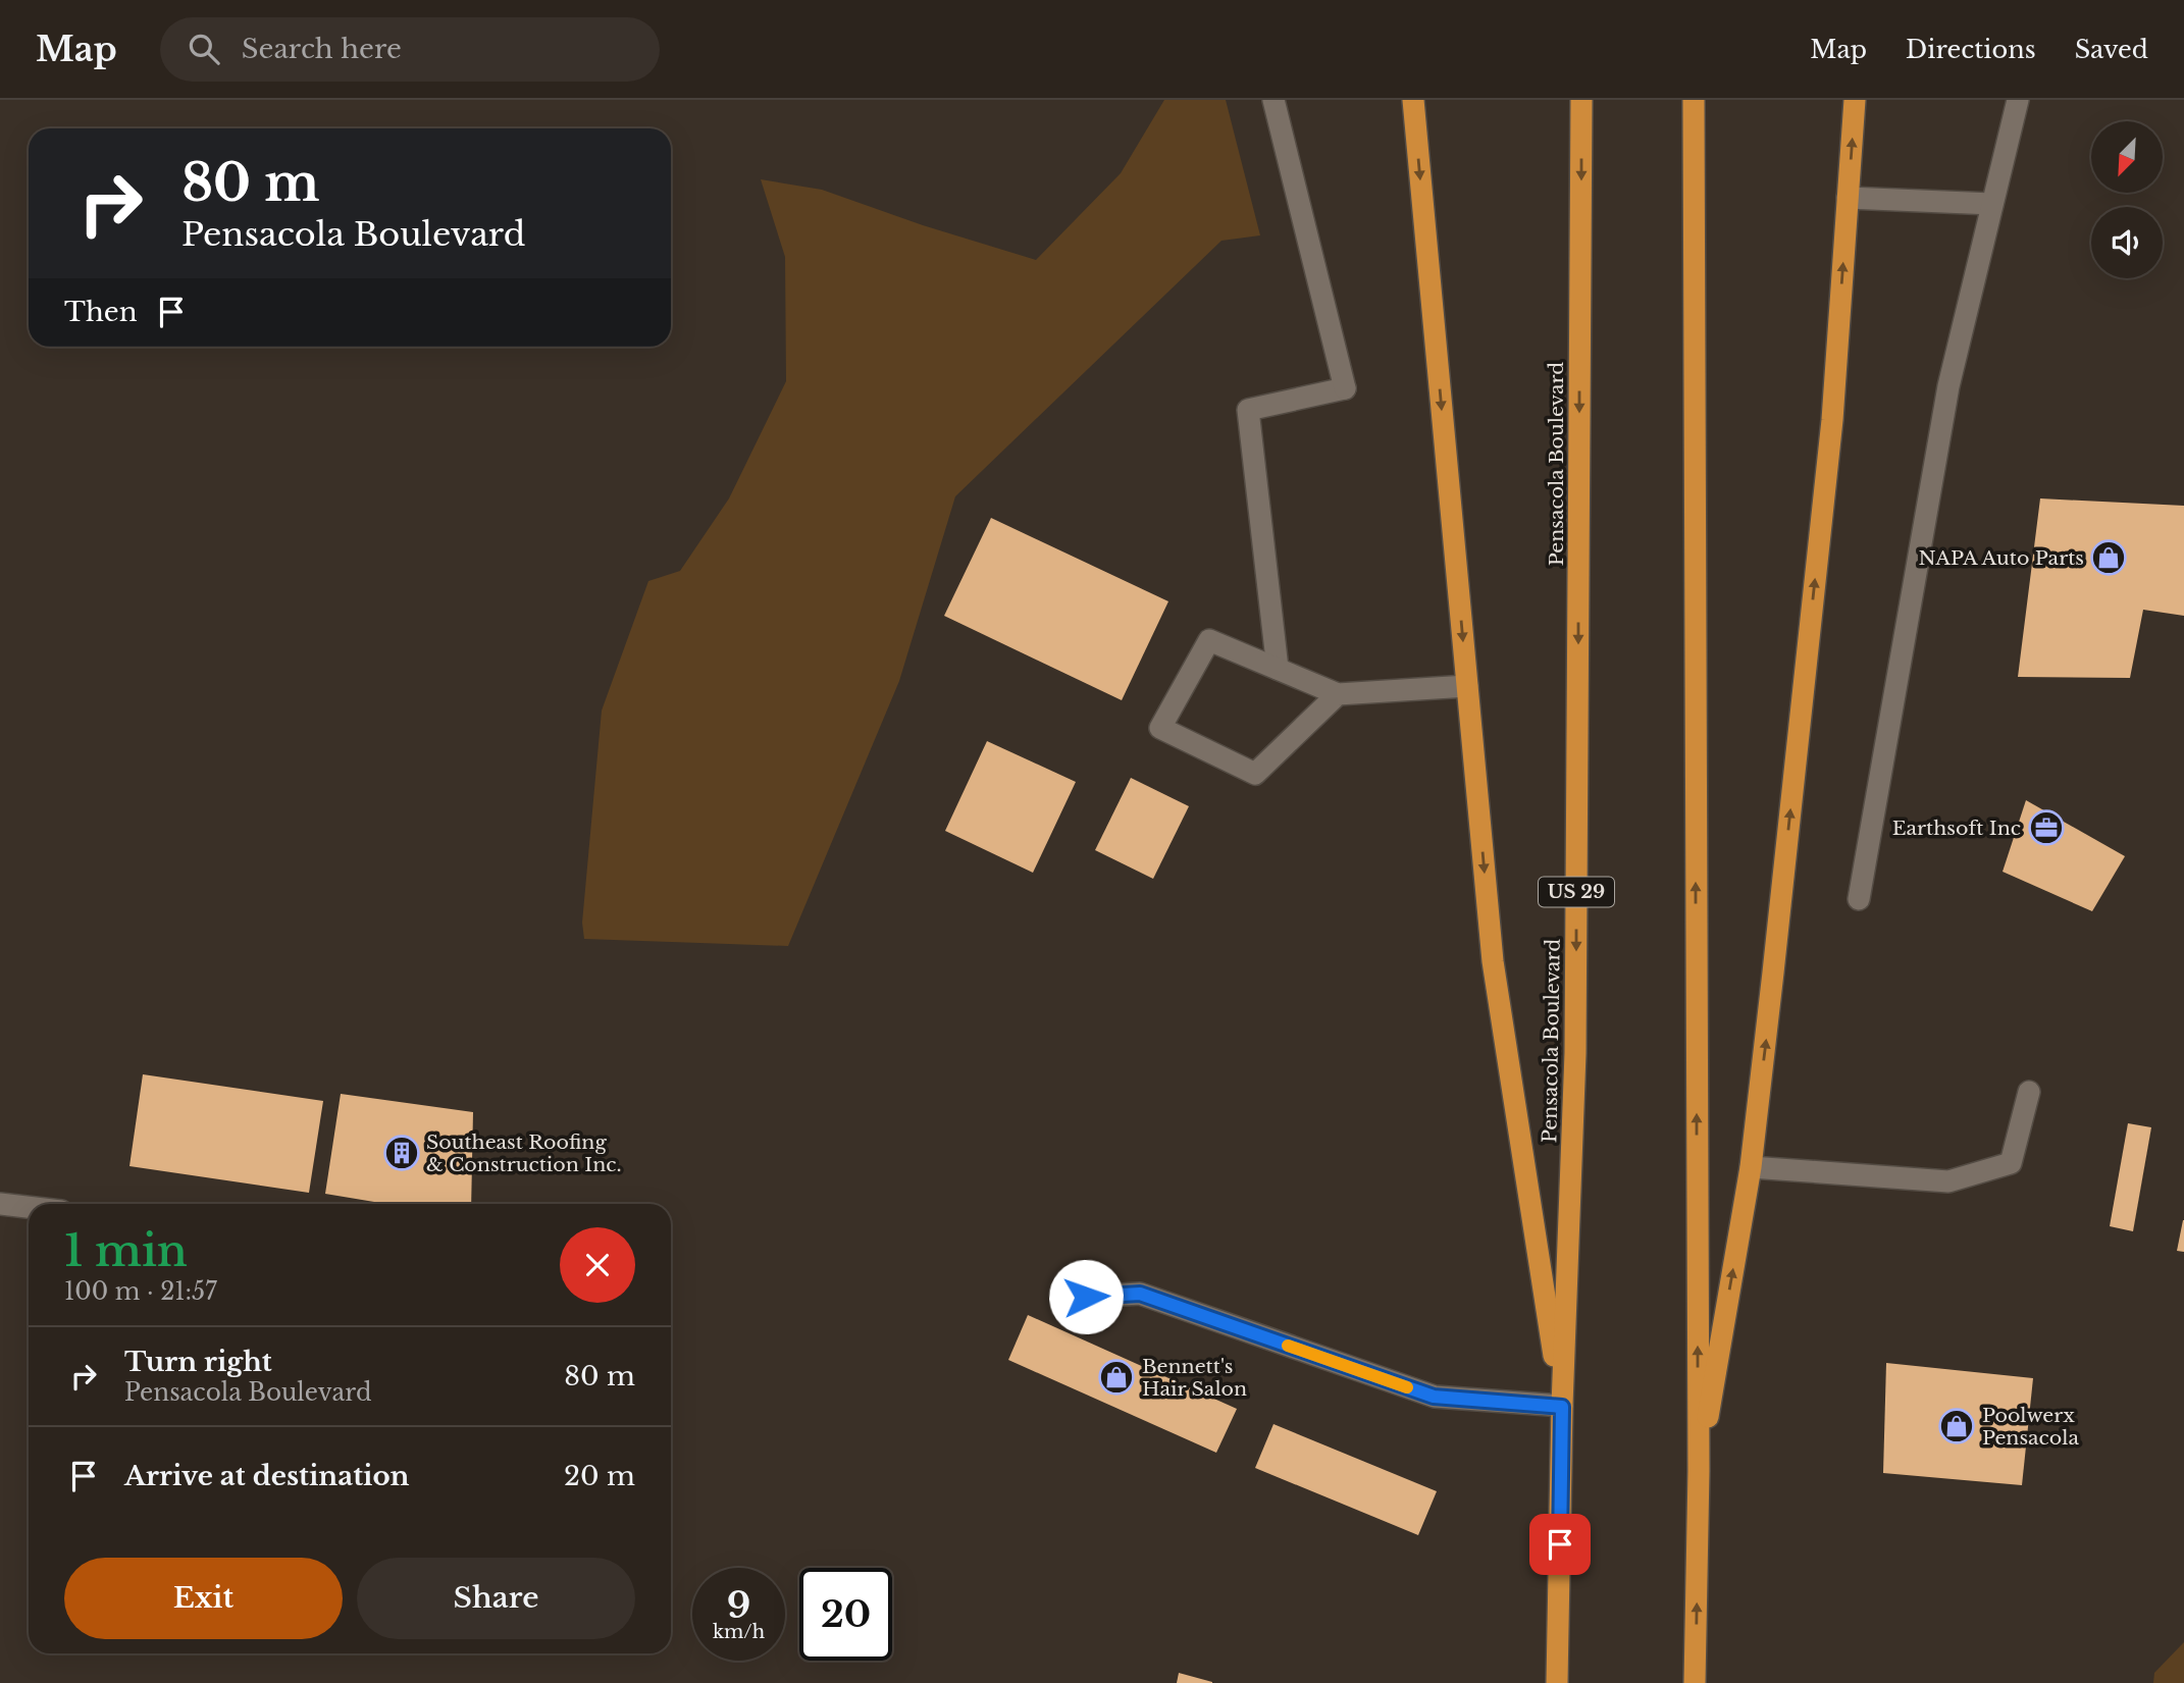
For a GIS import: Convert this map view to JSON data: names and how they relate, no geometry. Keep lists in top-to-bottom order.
{
  "streets": {
    "highway": ["Pensacola Boulevard", "US 29"]
  },
  "places": {
    "shop": ["NAPA Auto Parts", "Bennett's Hair Salon", "Poolwerx Pensacola"],
    "office": ["Earthsoft Inc"],
    "building": ["Southeast Roofing & Construction Inc."]
  },
  "north": "bottom left",
  "page": {
    "header": "Map",
    "search": "Search here",
    "nav": ["Map", "Directions", "Saved"],
    "turn": ["80 m", "Pensacola Boulevard"],
    "then": "Then",
    "heading": ["1 min", "100 m · 21:57"],
    "list": [
      {
        "name": "Turn right",
        "note": "Pensacola Boulevard",
        "value": "80 m"
      },
      {
        "name": "Arrive at destination",
        "value": "20 m"
      }
    ],
    "buttons": ["Exit", "Share"],
    "speed": "9 km/h",
    "limit": "20"
  }
}
